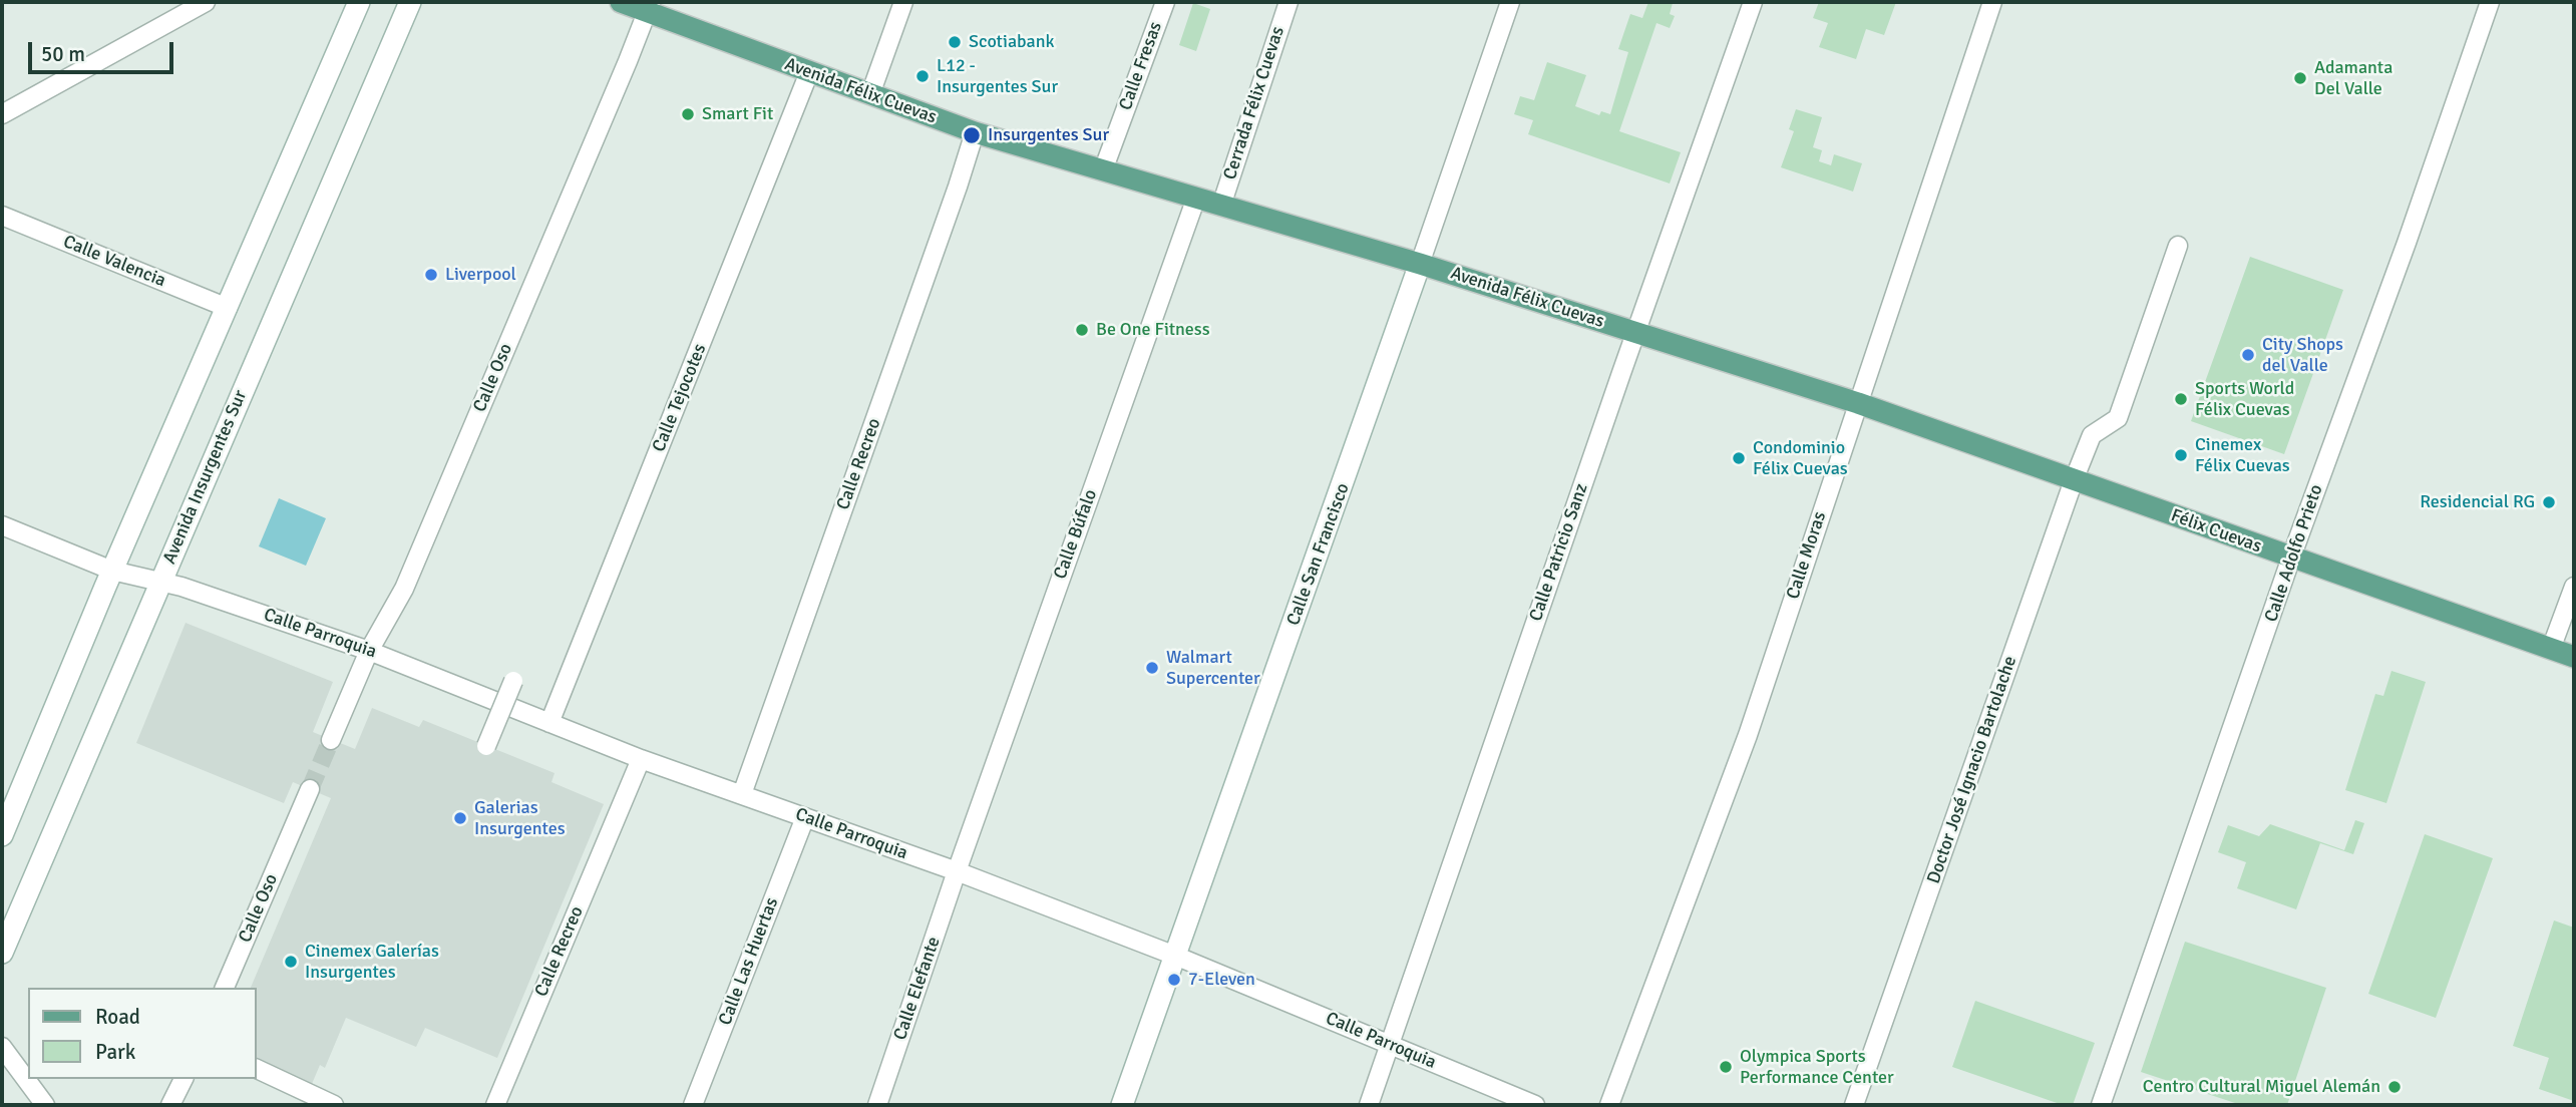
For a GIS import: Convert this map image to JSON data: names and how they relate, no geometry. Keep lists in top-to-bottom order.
{
  "streets": {
    "main road": [
      "Avenida Félix Cuevas",
      "Avenida Insurgentes Sur",
      "Félix Cuevas",
      "Calle San Francisco"
    ],
    "street": [
      "Calle Fresas",
      "Cerrada Félix Cuevas",
      "Calle Valencia",
      "Calle Oso",
      "Calle Tejocotes",
      "Calle Recreo",
      "Calle Búfalo",
      "Calle Patricio Sanz",
      "Calle Adolfo Prieto",
      "Calle Moras",
      "Calle Parroquia",
      "Doctor José Ignacio Bartolache",
      "Calle Las Huertas",
      "Calle Elefante"
    ]
  },
  "crossings": [
    ["Calle Fresas", "Avenida Félix Cuevas"],
    ["Avenida Félix Cuevas", "Cerrada Félix Cuevas"],
    ["Avenida Félix Cuevas", "Calle Oso"],
    ["Avenida Félix Cuevas", "Calle Tejocotes"],
    ["Avenida Félix Cuevas", "Calle Recreo"],
    ["Avenida Félix Cuevas", "Félix Cuevas"],
    ["Avenida Félix Cuevas", "Calle Búfalo"],
    ["Avenida Félix Cuevas", "Calle Patricio Sanz"],
    ["Avenida Félix Cuevas", "Calle San Francisco"],
    ["Avenida Félix Cuevas", "Calle Moras"],
    ["Calle Oso", "Calle Parroquia"],
    ["Calle Tejocotes", "Calle Parroquia"],
    ["Calle Recreo", "Calle Parroquia"],
    ["Avenida Insurgentes Sur", "Calle Parroquia"],
    ["Félix Cuevas", "Calle Adolfo Prieto"],
    ["Félix Cuevas", "Calle Moras"],
    ["Félix Cuevas", "Doctor José Ignacio Bartolache"],
    ["Calle Búfalo", "Calle Parroquia"],
    ["Calle Búfalo", "Calle Elefante"],
    ["Calle Patricio Sanz", "Calle Parroquia"],
    ["Calle San Francisco", "Calle Parroquia"],
    ["Calle Parroquia", "Calle Las Huertas"],
    ["Calle Parroquia", "Calle Elefante"]
  ],
  "places": [
    "Scotiabank",
    "L12 - Insurgentes Sur",
    "Adamanta Del Valle",
    "Smart Fit",
    "Insurgentes Sur",
    "Liverpool",
    "Be One Fitness",
    "City Shops del Valle",
    "Sports World Félix Cuevas",
    "Cinemex Félix Cuevas",
    "Condominio Félix Cuevas",
    "Residencial RG",
    "Walmart Supercenter",
    "Galerias Insurgentes",
    "Cinemex Galerías Insurgentes",
    "7-Eleven",
    "Olympica Sports Performance Center",
    "Centro Cultural Miguel Alemán"
  ],
  "legend": ["Road", "Park"],
  "scale_bar": "50 m"
}
